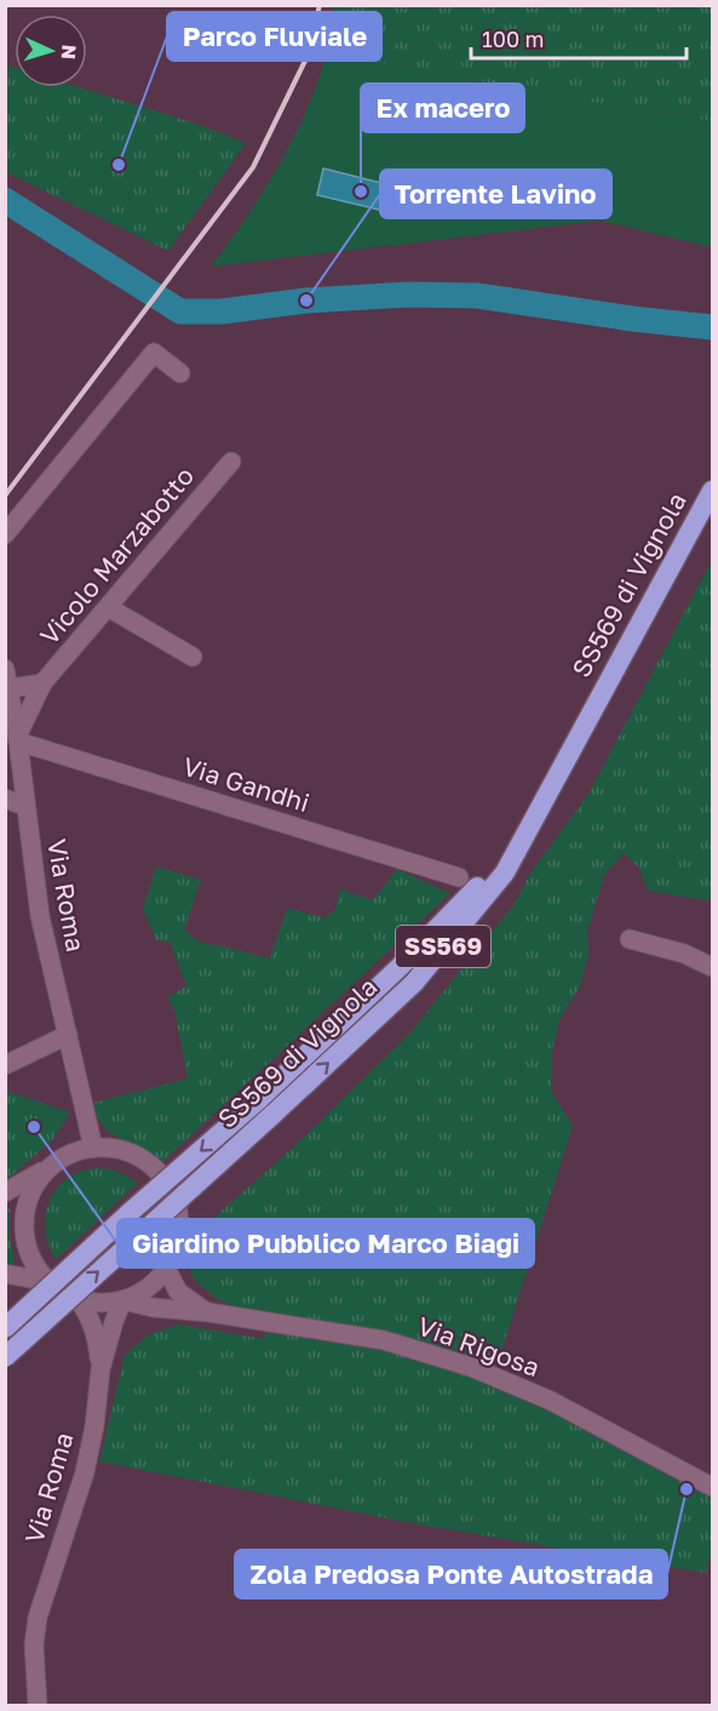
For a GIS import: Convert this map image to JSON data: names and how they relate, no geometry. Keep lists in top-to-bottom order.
{
  "streets": {
    "highway": ["SS569 di Vignola", "SS569"],
    "street": [
      "Vicolo Marzabotto",
      "Via Gandhi",
      "Via Roma",
      "Via Rigosa"
    ]
  },
  "crossings": [
    ["Vicolo Marzabotto", "Via Gandhi"],
    ["Vicolo Marzabotto", "Via Roma"],
    ["Via Gandhi", "Via Roma"],
    ["Via Roma", "Via Rigosa"]
  ],
  "places": [
    "Parco Fluviale",
    "Ex macero",
    "Torrente Lavino",
    "Giardino Pubblico Marco Biagi",
    "Zola Predosa Ponte Autostrada"
  ],
  "scale_bar": "100 m",
  "north": "right"
}
